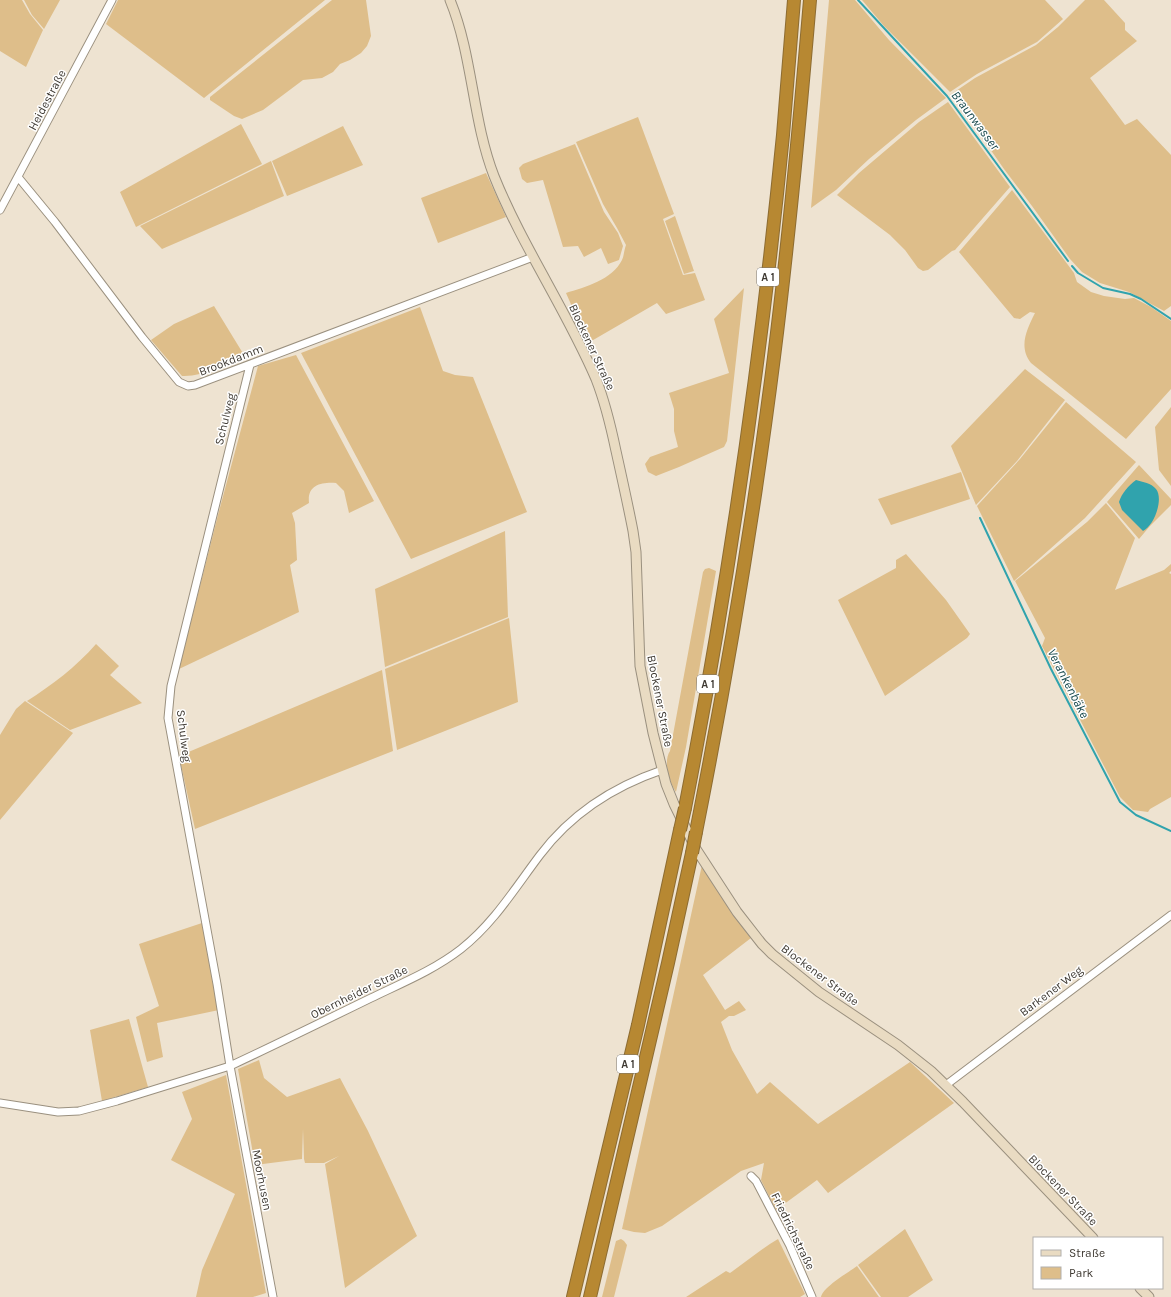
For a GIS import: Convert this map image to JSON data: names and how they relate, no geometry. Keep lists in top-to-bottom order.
{
  "streets": {
    "highway": ["A 1"],
    "street": [
      "Heidestraße",
      "Blockener Straße",
      "Brookdamm",
      "Schulweg",
      "Barkener Weg",
      "Obernheider Straße",
      "Moorhusen",
      "Friedrichstraße"
    ]
  },
  "crossings": [
    ["Heidestraße", "Brookdamm"],
    ["Blockener Straße", "Brookdamm"],
    ["Blockener Straße", "Barkener Weg"],
    ["Blockener Straße", "Obernheider Straße"],
    ["Brookdamm", "Schulweg"],
    ["Schulweg", "Obernheider Straße"],
    ["Schulweg", "Moorhusen"],
    ["Obernheider Straße", "Moorhusen"]
  ],
  "water": ["Braunwasser", "Verankenbäke"],
  "legend": ["Straße", "Park"]
}
